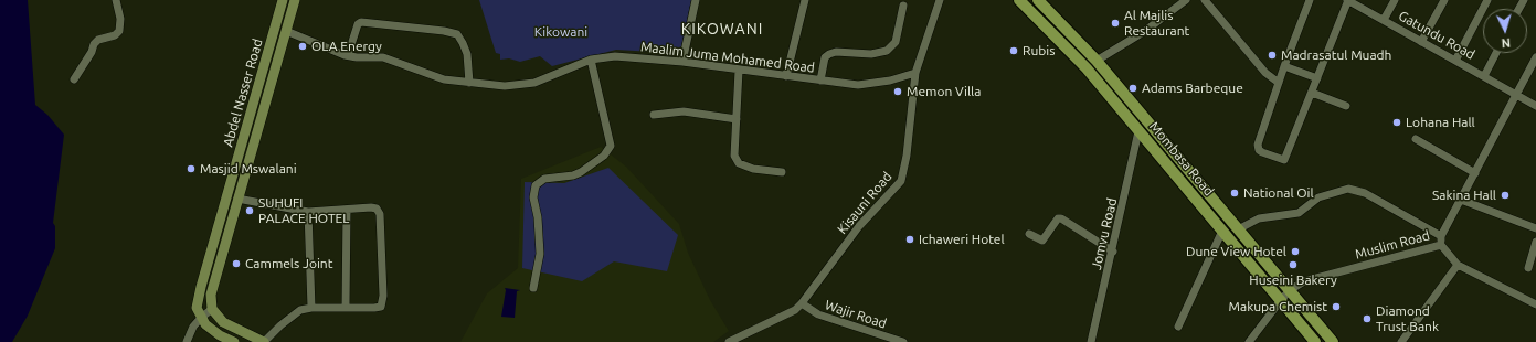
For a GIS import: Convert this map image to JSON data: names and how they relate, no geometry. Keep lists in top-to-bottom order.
{
  "streets": {
    "highway": ["Mombasa Road"],
    "main road": ["Abdel Nasser Road"],
    "street": [
      "Gatundu Road",
      "Maalim Juma Mohamed Road",
      "Kisauni Road",
      "Jomvu Road",
      "Muslim Road",
      "Wajir Road"
    ]
  },
  "crossings": [
    ["Gatundu Road", "Muslim Road"],
    ["Maalim Juma Mohamed Road", "Abdel Nasser Road"],
    ["Maalim Juma Mohamed Road", "Kisauni Road"],
    ["Mombasa Road", "Jomvu Road"],
    ["Mombasa Road", "Muslim Road"],
    ["Kisauni Road", "Wajir Road"]
  ],
  "districts": ["KIKOWANI"],
  "parks": ["Kikowani"],
  "places": [
    "Al Majlis Restaurant",
    "OLA Energy",
    "Rubis",
    "Madrasatul Muadh",
    "Adams Barbeque",
    "Memon Villa",
    "Lohana Hall",
    "Masjid Mswalani",
    "National Oil",
    "Sakina Hall",
    "SUHUFI PALACE HOTEL",
    "Ichaweri Hotel",
    "Dune View Hotel",
    "Cammels Joint",
    "Huseini Bakery",
    "Makupa Chemist",
    "Diamond Trust Bank"
  ],
  "north": "bottom"
}
